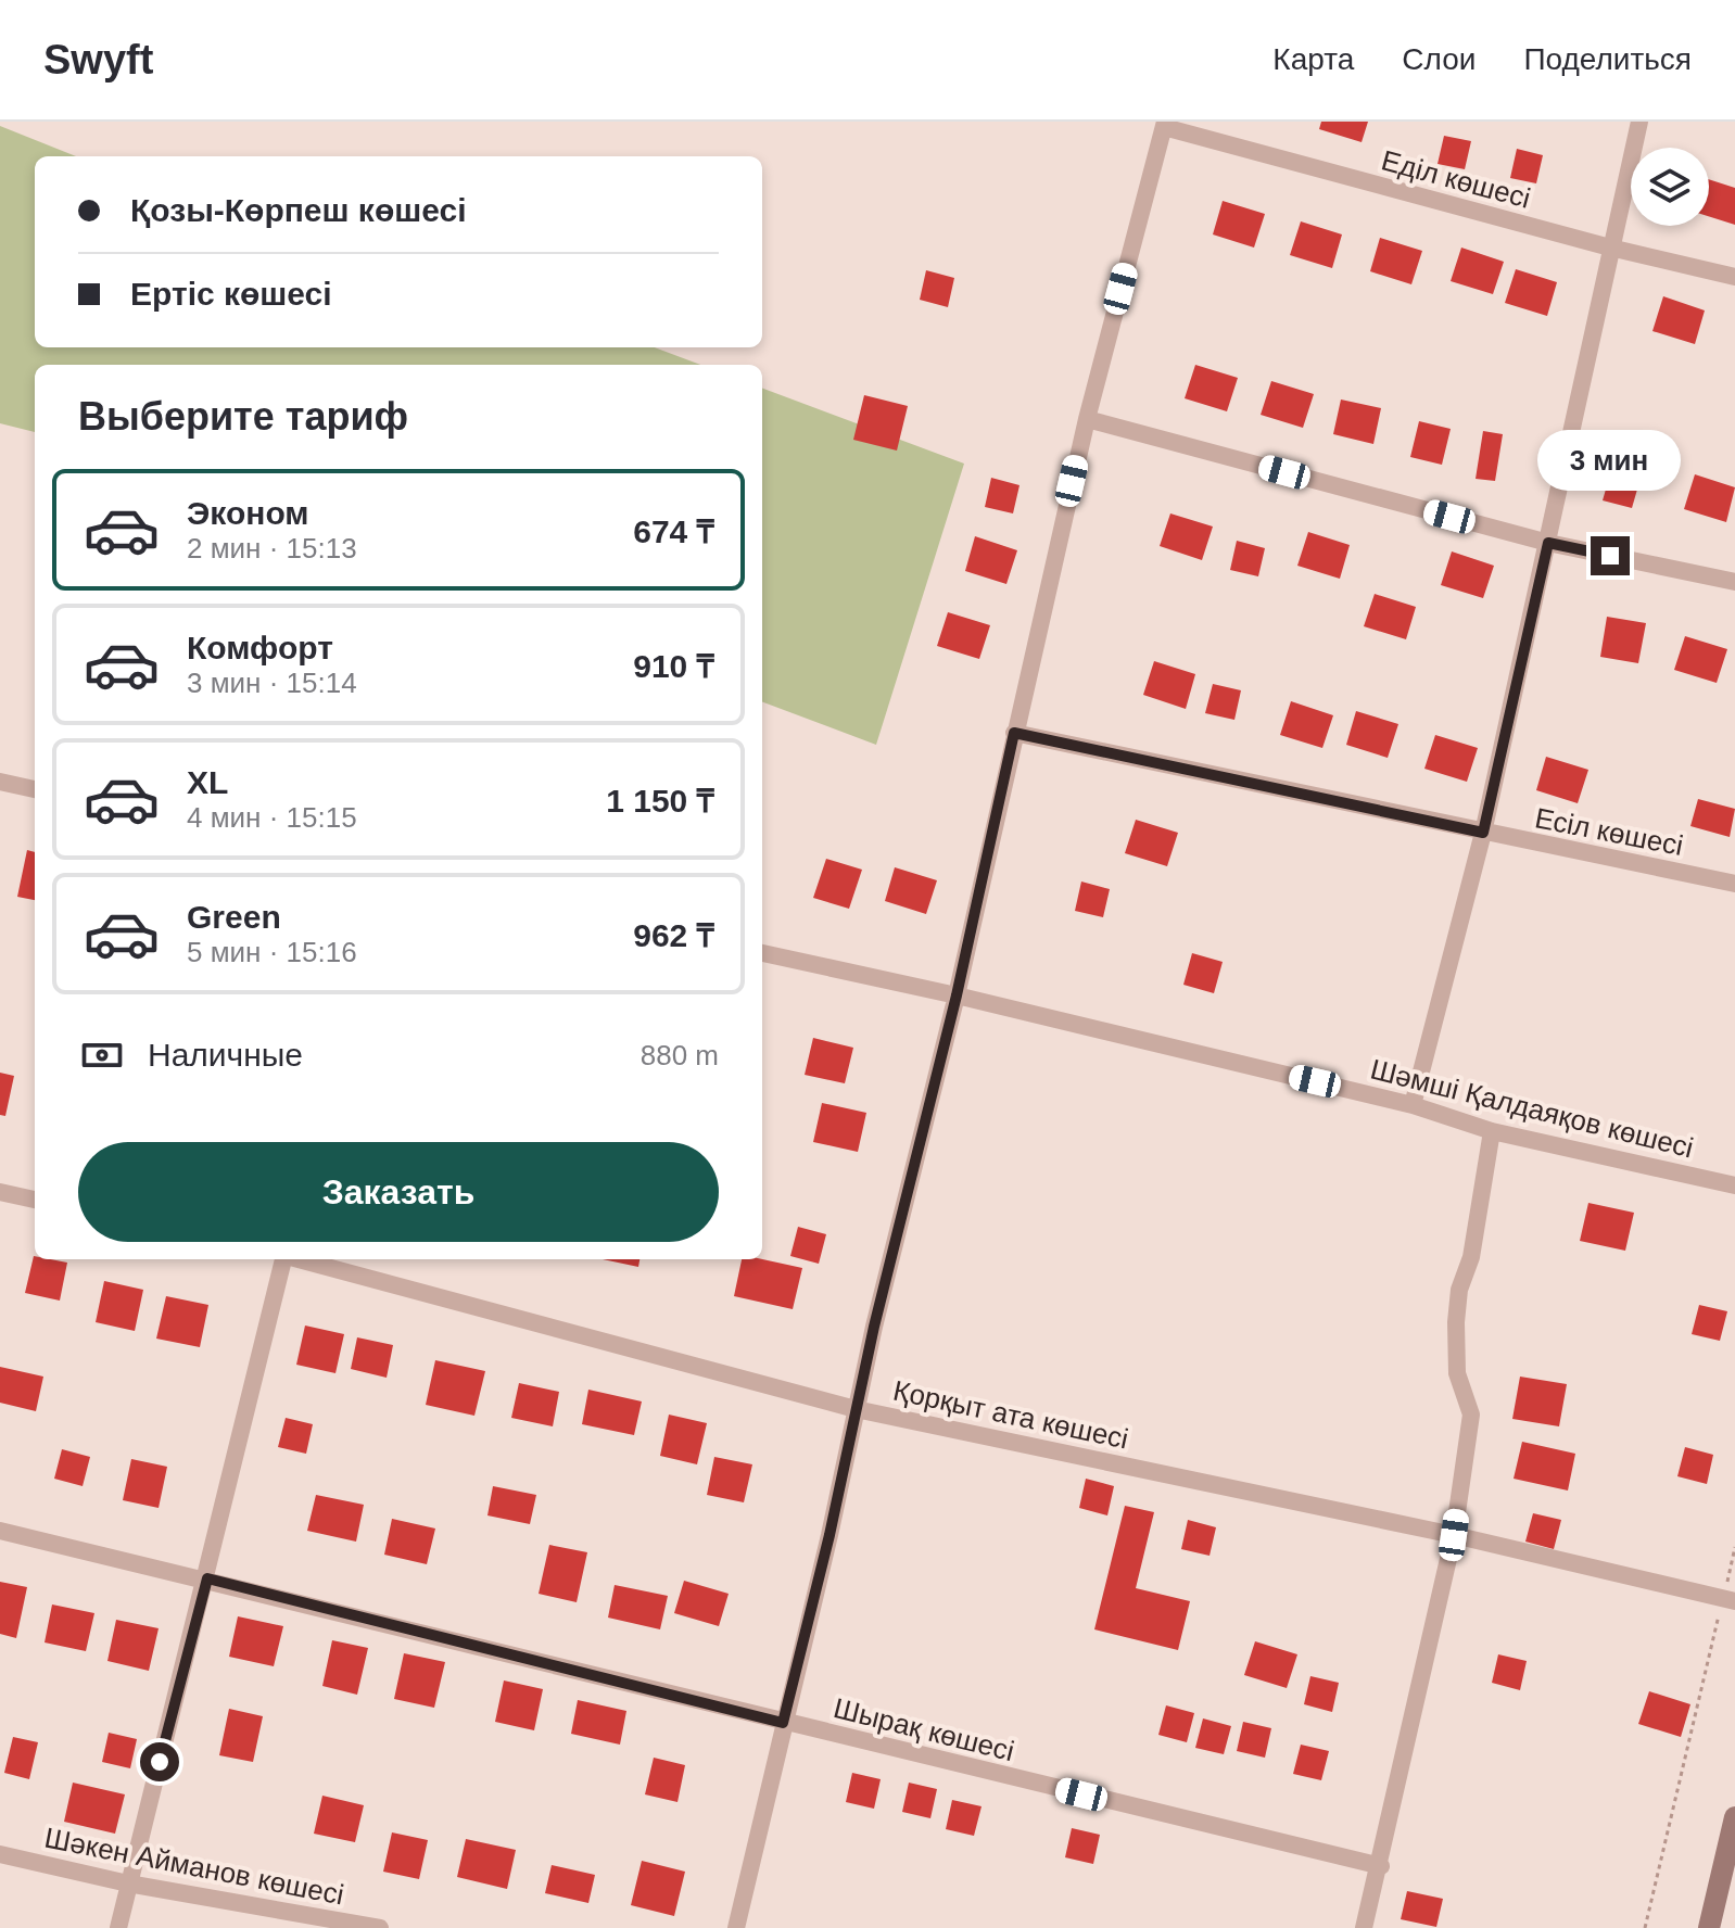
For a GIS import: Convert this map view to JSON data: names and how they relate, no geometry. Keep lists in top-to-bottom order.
{
  "streets": {
    "street": [
      "Еділ көшесі",
      "Есіл көшесі",
      "Шәмші Қалдаяқов көшесі",
      "Қорқыт ата көшесі",
      "Шырақ көшесі",
      "Шәкен Айманов көшесі"
    ]
  },
  "page": {
    "header": "Swyft",
    "nav": ["Карта", "Слои", "Поделиться"],
    "banner": ["Қозы-Көрпеш көшесі", "Ертіс көшесі"],
    "heading": "Выберите тариф",
    "bubble": "3 мин",
    "list": [
      {
        "name": "Эконом",
        "note": "2 мин · 15:13",
        "value": "674 ₸"
      },
      {
        "name": "Комфорт",
        "note": "3 мин · 15:14",
        "value": "910 ₸"
      },
      {
        "name": "XL",
        "note": "4 мин · 15:15",
        "value": "1 150 ₸"
      },
      {
        "name": "Green",
        "note": "5 мин · 15:16",
        "value": "962 ₸"
      }
    ],
    "pay": ["Наличные", "880 m"],
    "buttons": "Заказать"
  }
}
